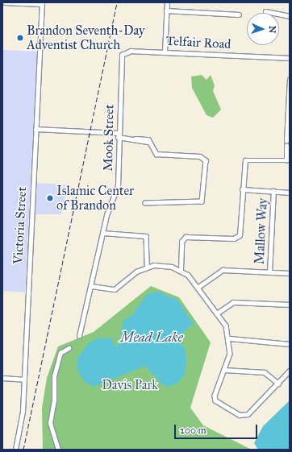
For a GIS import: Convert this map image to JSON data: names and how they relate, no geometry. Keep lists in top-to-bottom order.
{
  "streets": {
    "street": [
      "Telfair Road",
      "Mook Street",
      "Victoria Street",
      "Mallow Way"
    ]
  },
  "crossings": [
    ["Telfair Road", "Mook Street"]
  ],
  "water": ["Mead Lake"],
  "parks": ["Davis Park"],
  "places": ["Brandon Seventh-Day Adventist Church", "Islamic Center of Brandon"],
  "scale_bar": "200 m",
  "north": "right"
}
